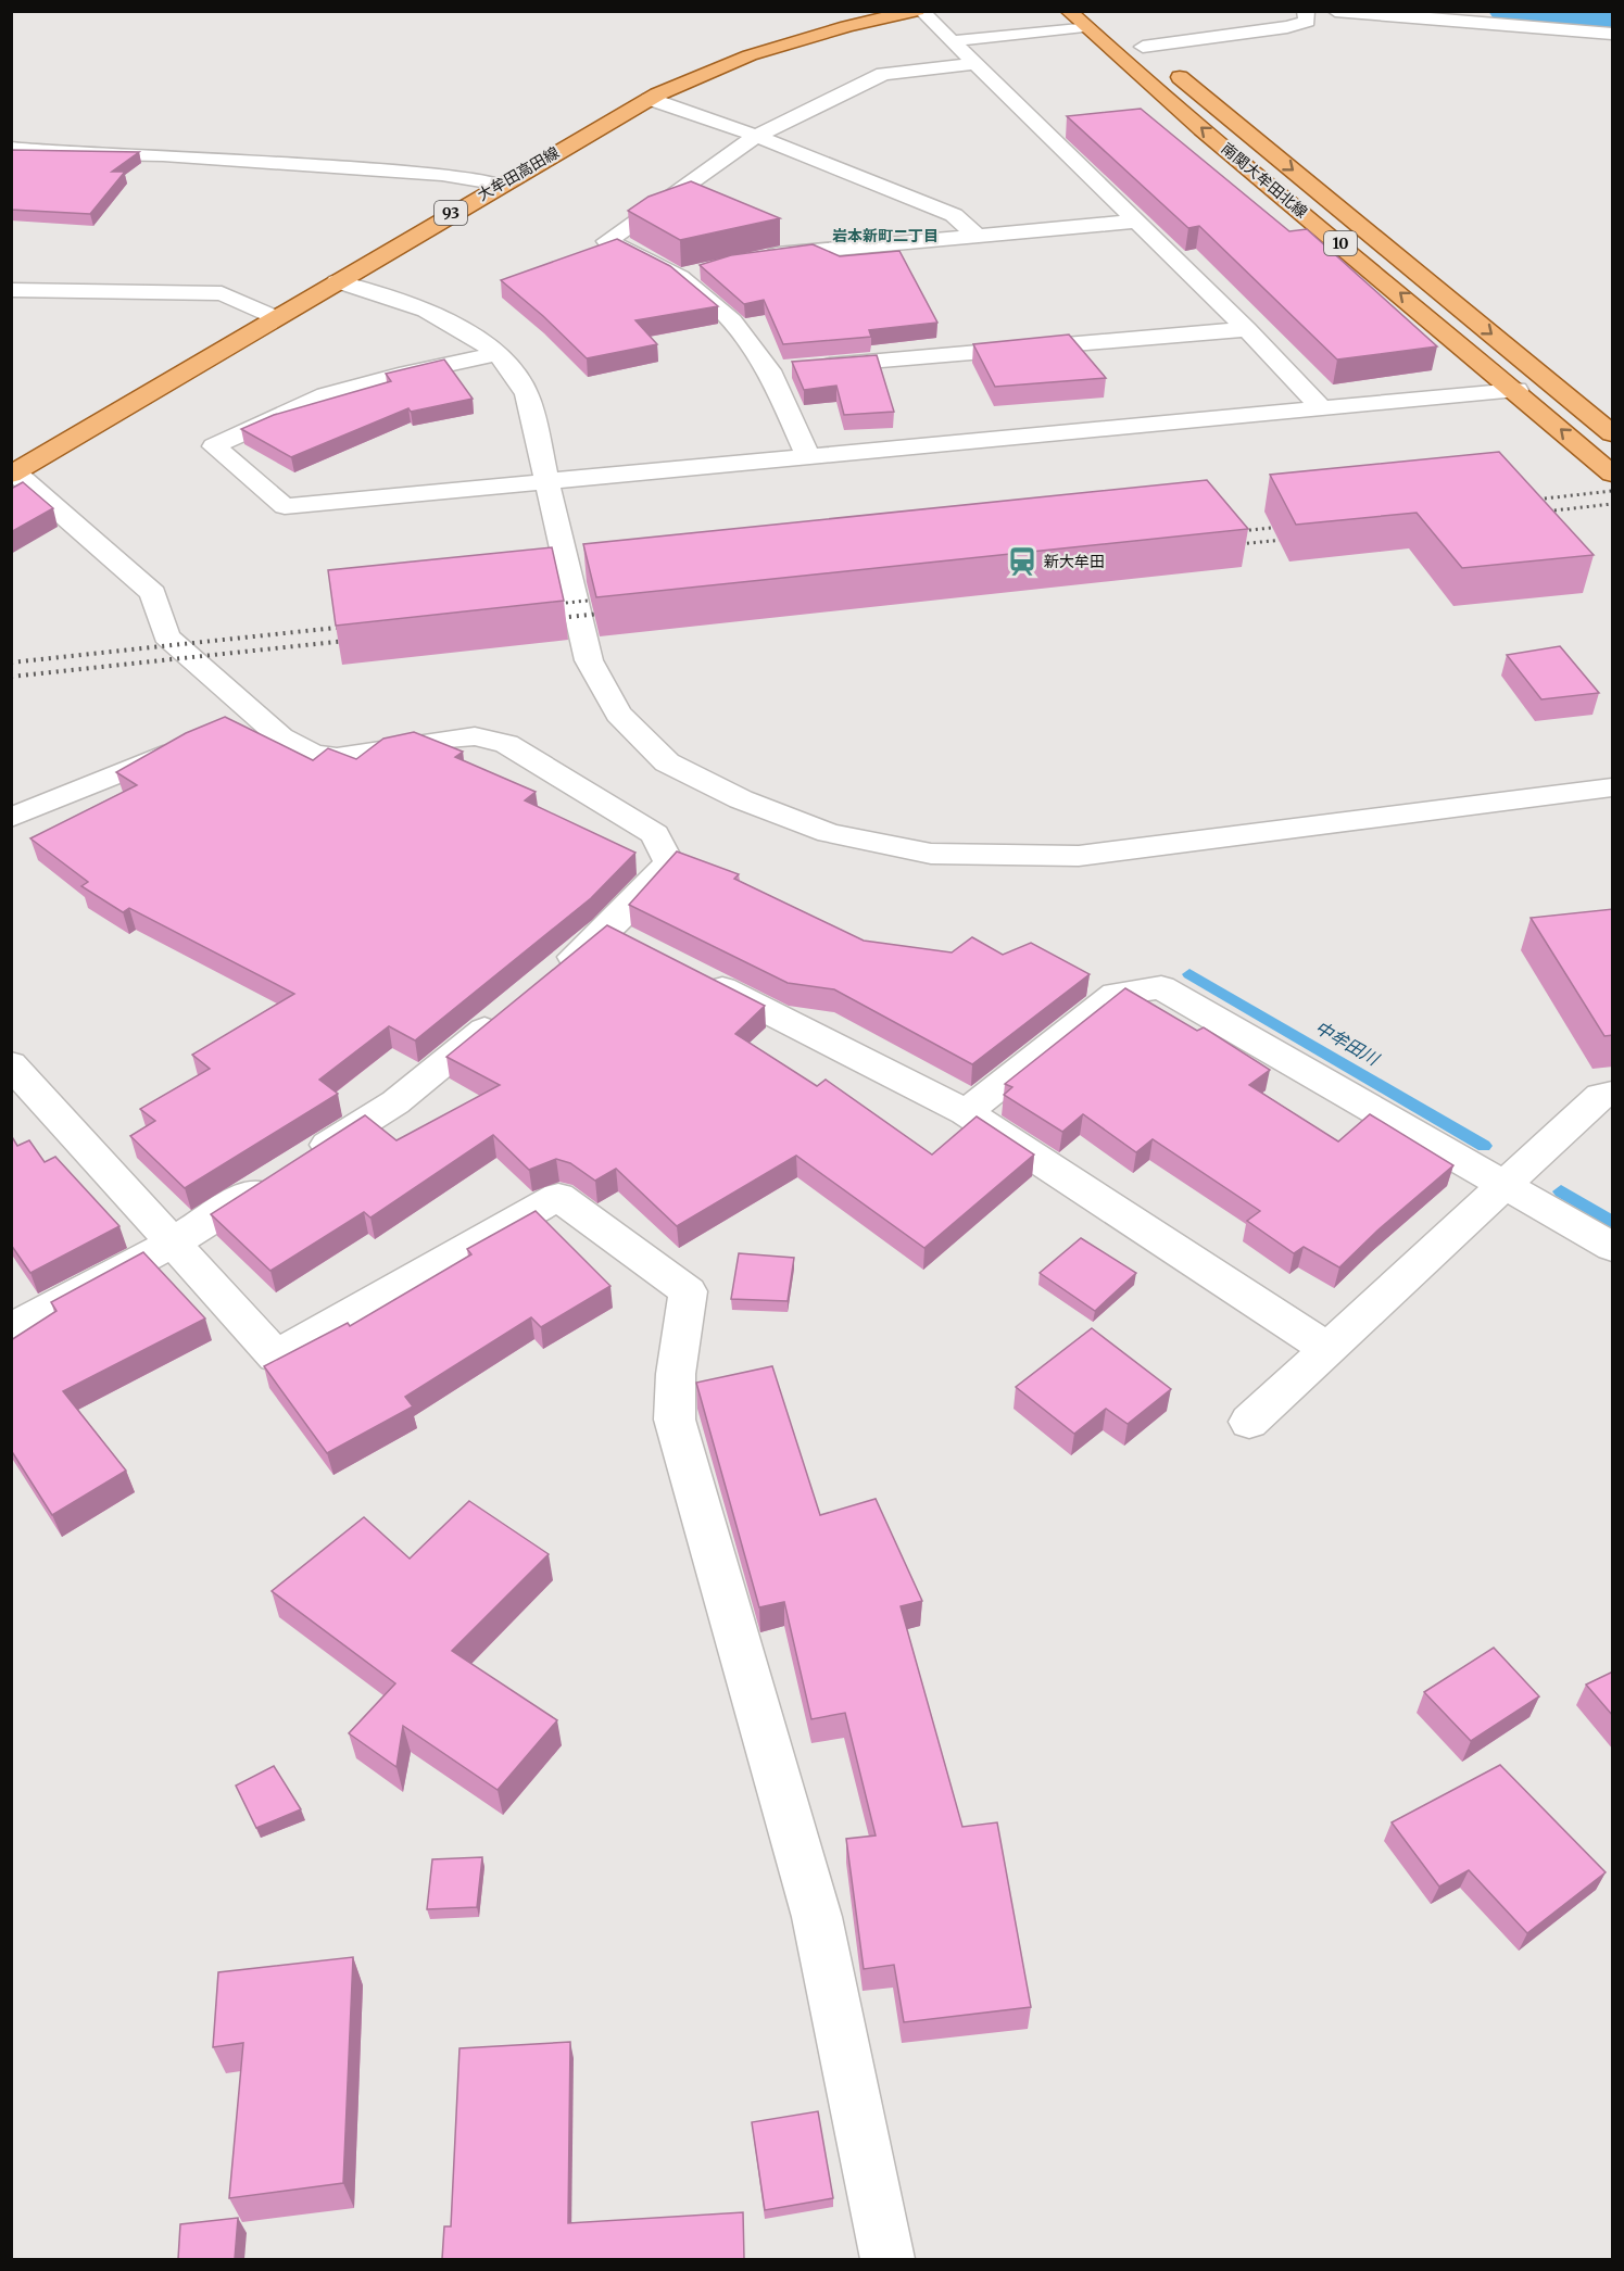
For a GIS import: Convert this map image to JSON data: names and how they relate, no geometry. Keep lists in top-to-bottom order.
{
  "streets": {
    "main road": [
      "大牟田高田線",
      "南関大牟田北線",
      "93",
      "10"
    ]
  },
  "districts": ["岩本新町二丁目"],
  "water": ["中牟田川"],
  "places": {
    "station": ["新大牟田"]
  }
}
